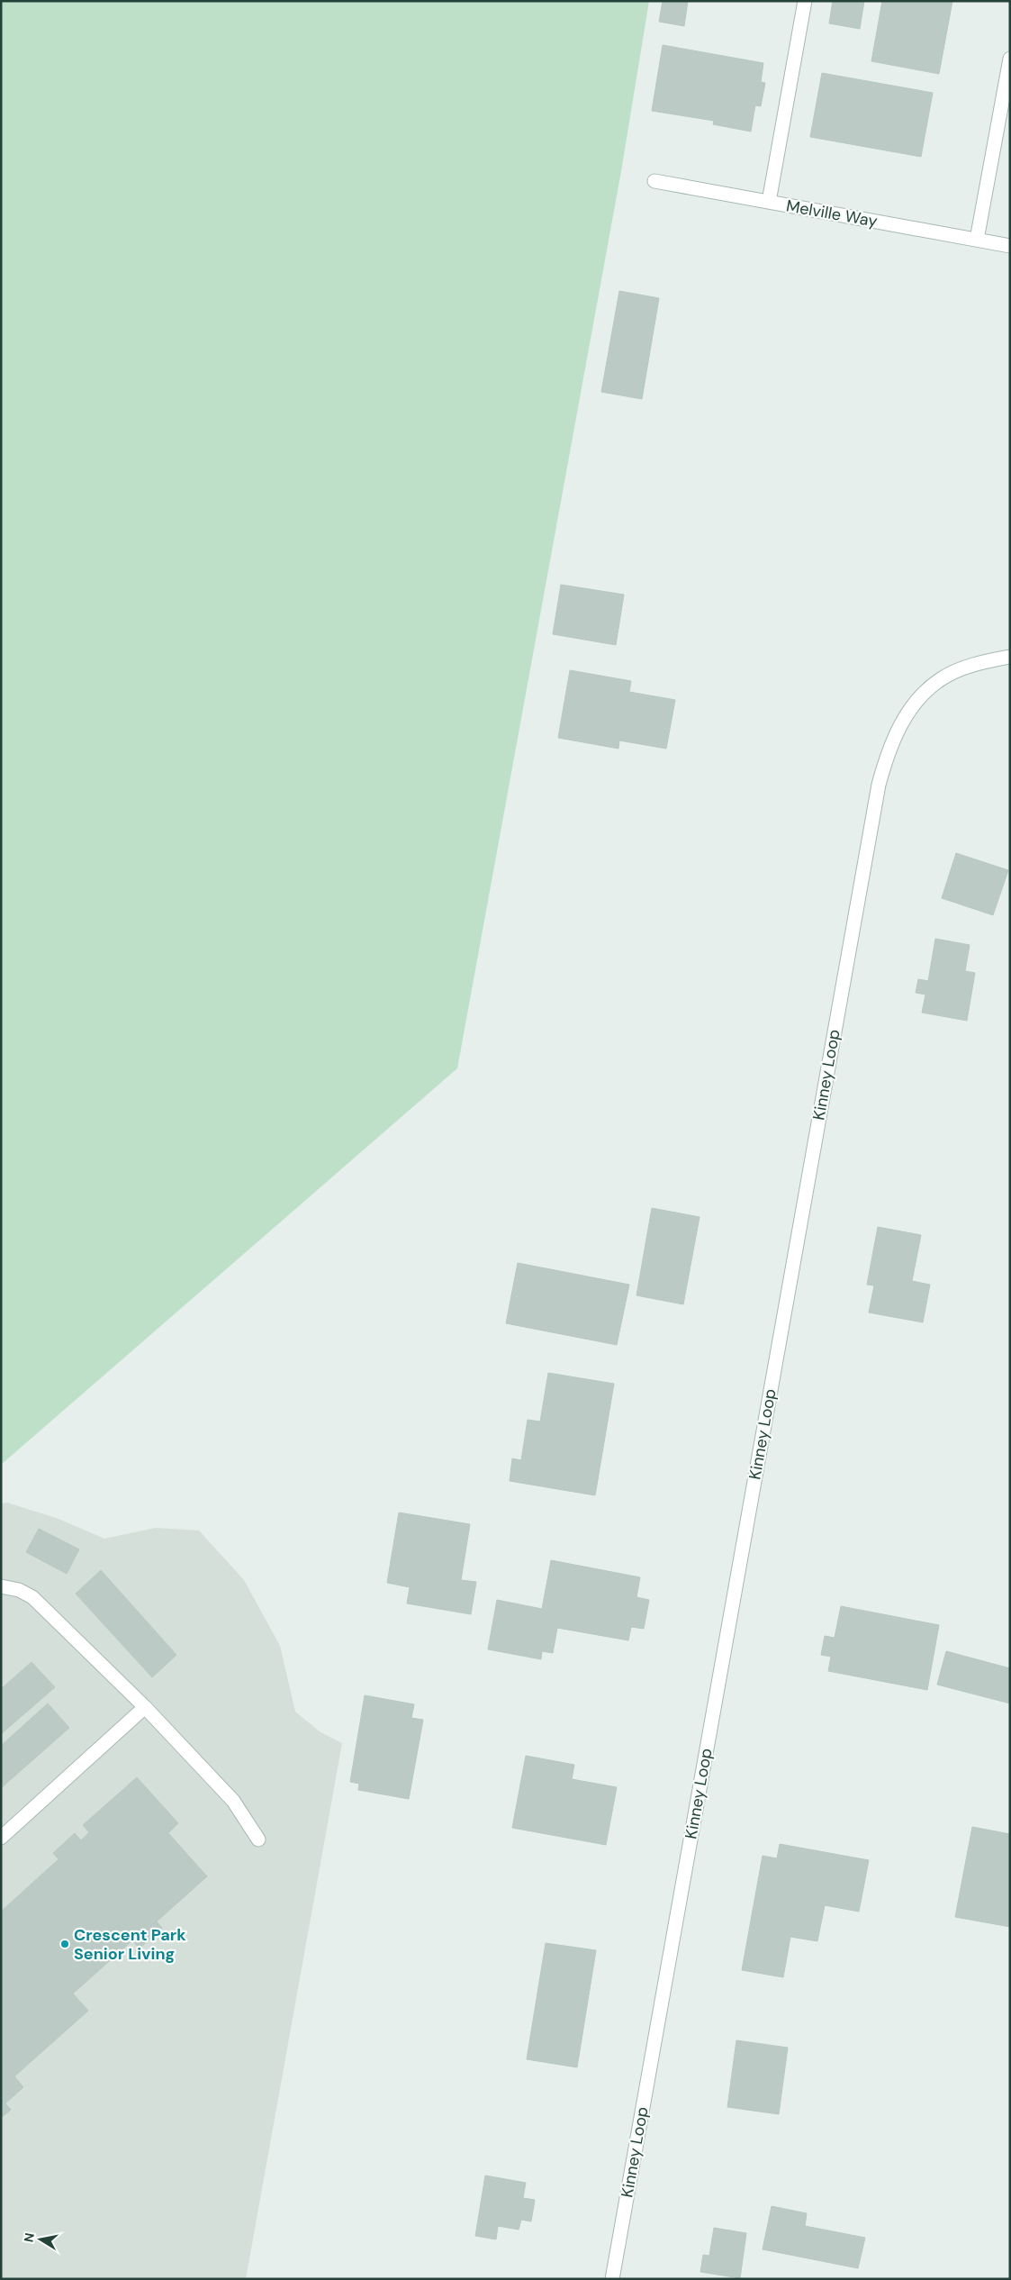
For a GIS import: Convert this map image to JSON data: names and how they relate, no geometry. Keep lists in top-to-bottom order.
{
  "streets": {
    "street": ["Melville Way", "Kinney Loop"]
  },
  "places": ["Crescent Park Senior Living"],
  "north": "left"
}
